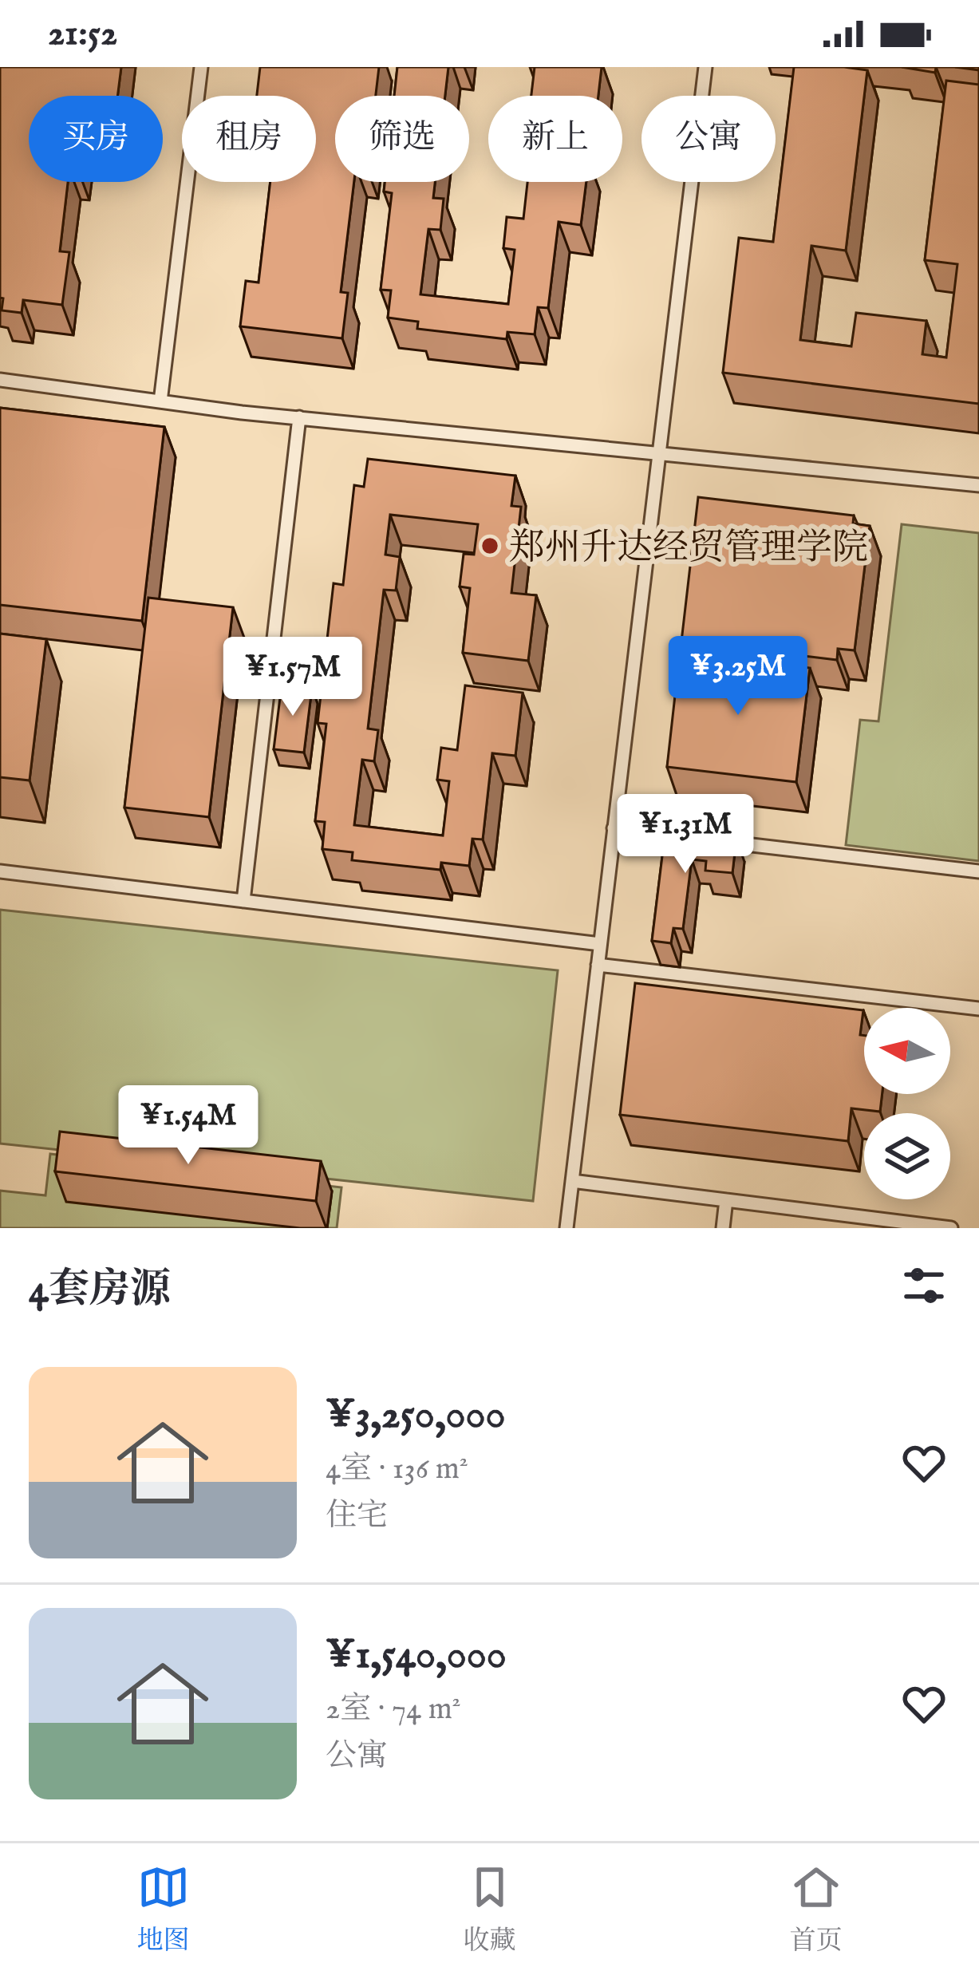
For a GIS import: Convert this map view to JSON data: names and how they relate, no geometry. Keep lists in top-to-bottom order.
{
  "places": ["郑州升达经贸管理学院"],
  "north": "left",
  "page": {
    "status": "21:52",
    "chip": [
      "买房",
      "租房",
      "筛选",
      "新上",
      "公寓"
    ],
    "price": [
      "¥3.25M",
      "¥1.57M",
      "¥1.31M",
      "¥1.54M"
    ],
    "heading": "4套房源",
    "list": [
      {
        "name": "¥3,250,000",
        "note": "4室 · 136 m² · 住宅"
      },
      {
        "name": "¥1,540,000",
        "note": "2室 · 74 m² · 公寓"
      }
    ],
    "tabs": ["地图", "收藏", "首页"]
  }
}
